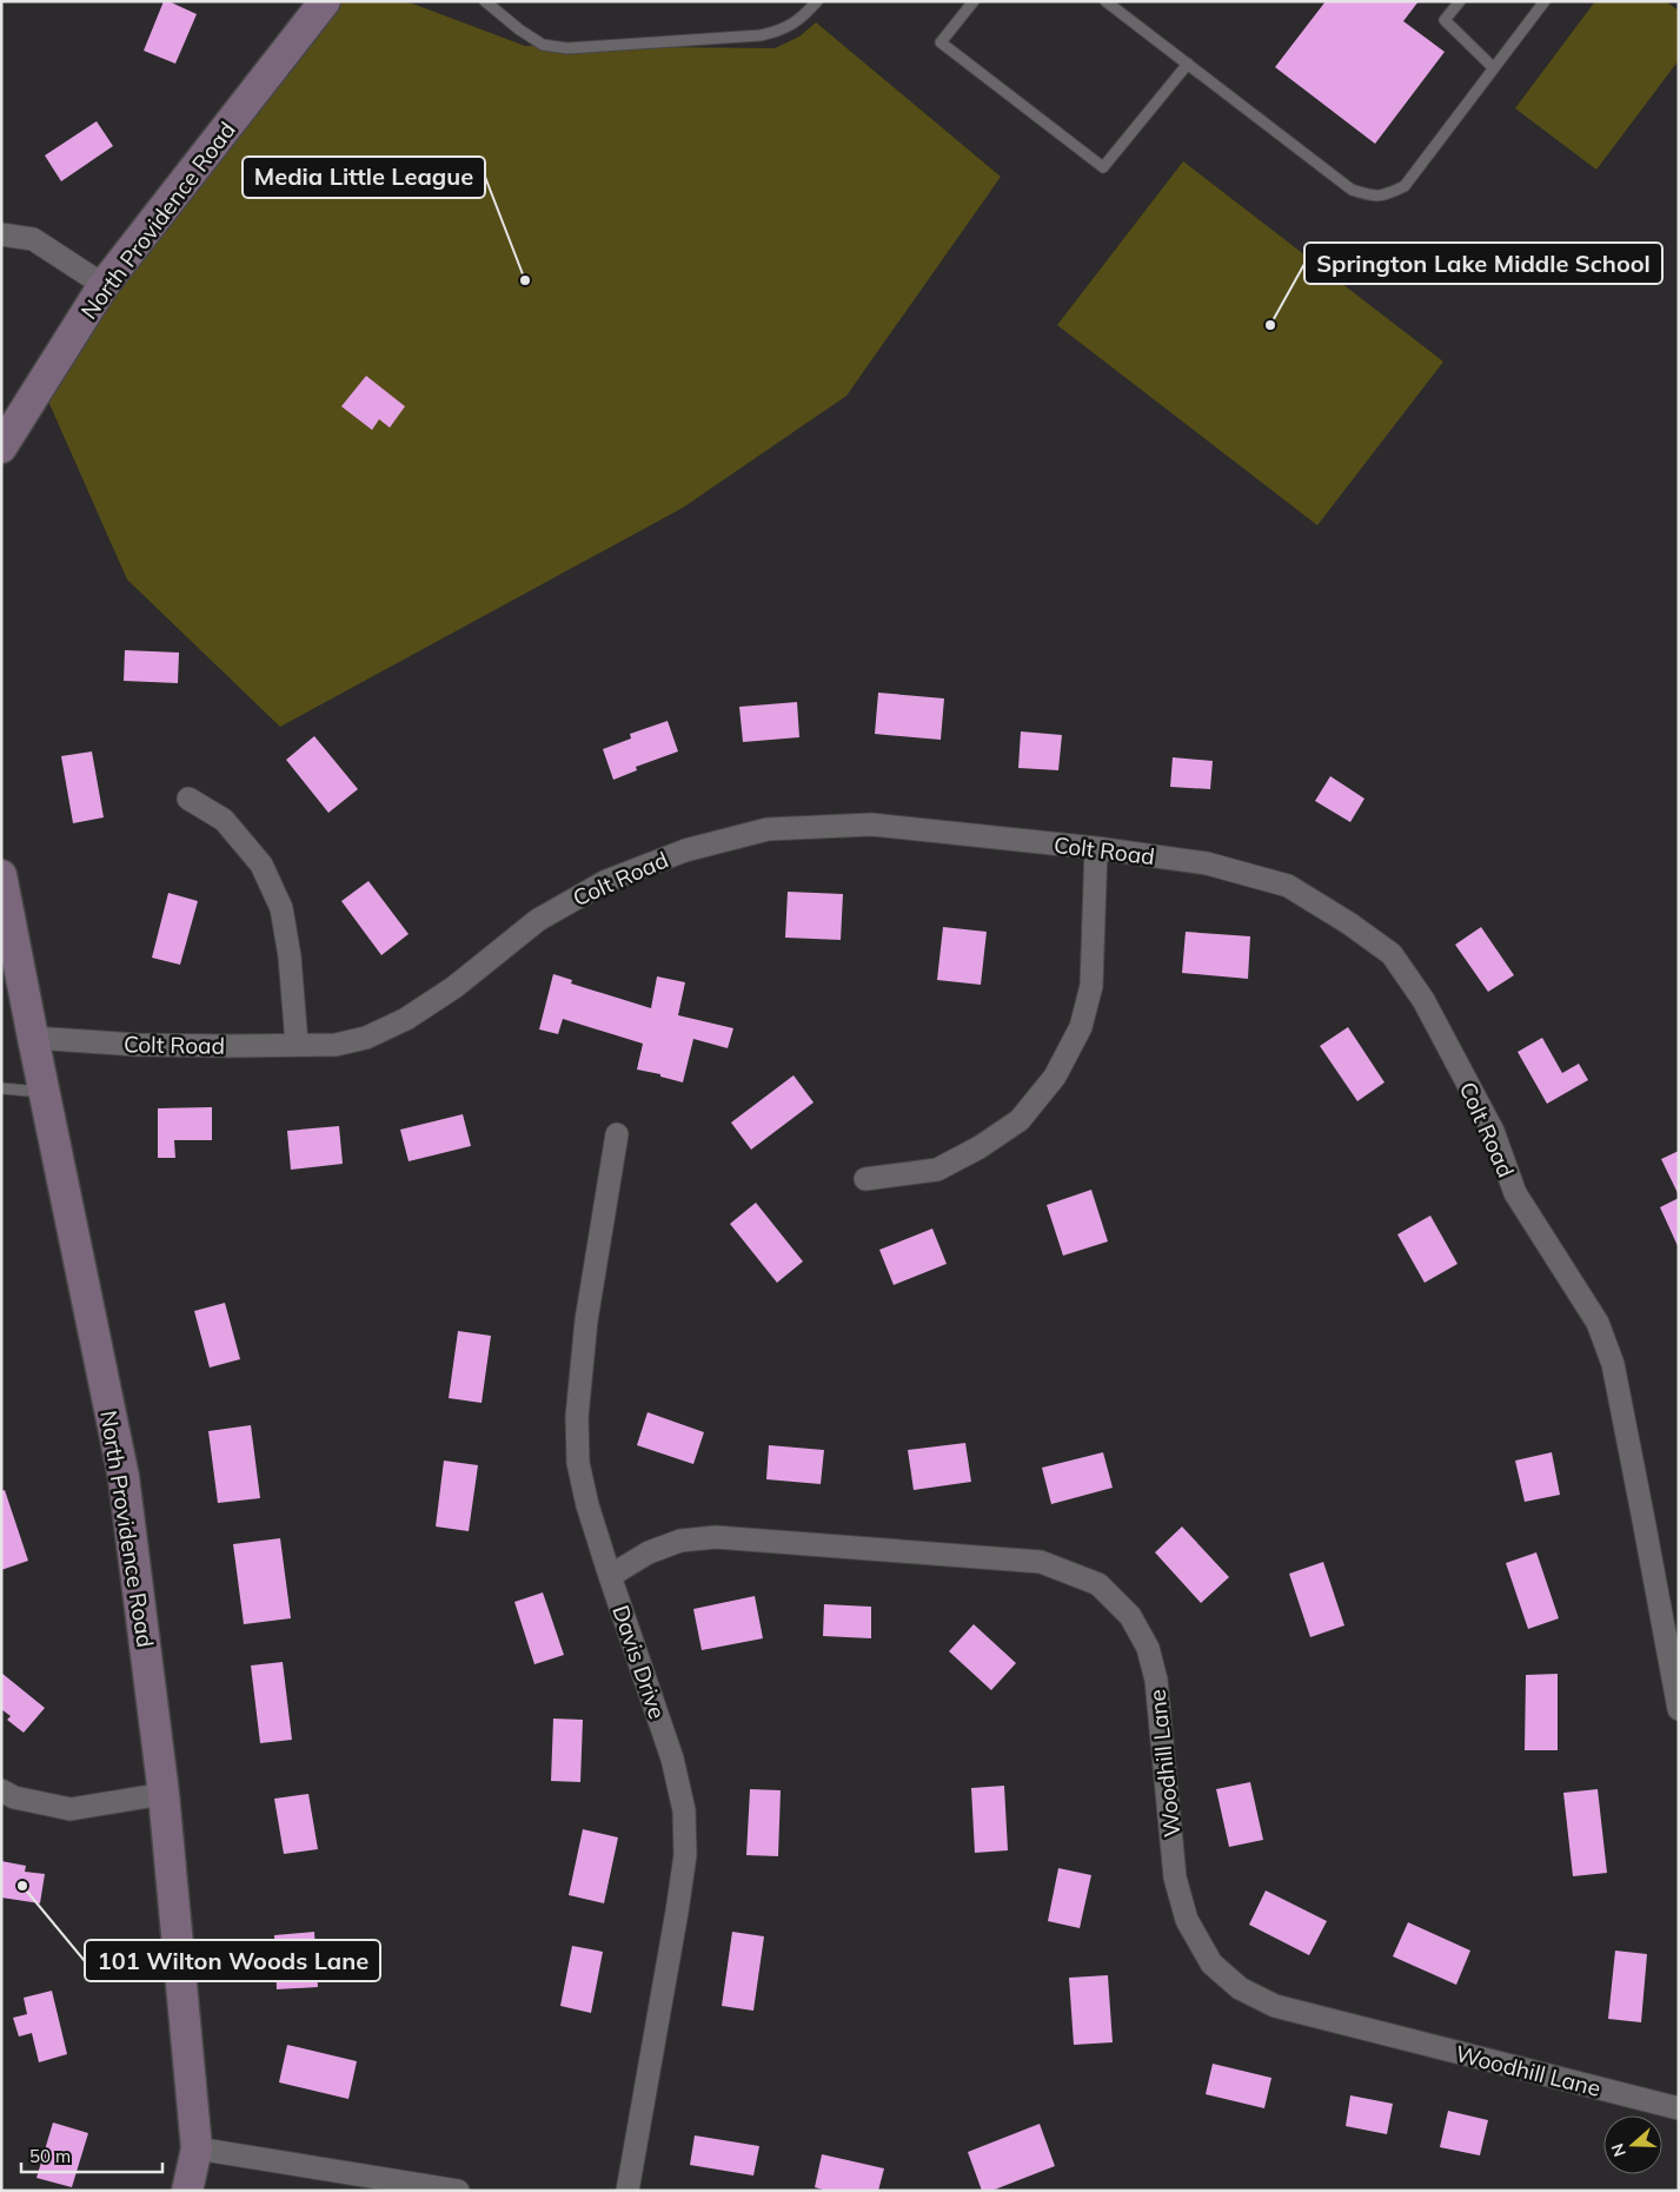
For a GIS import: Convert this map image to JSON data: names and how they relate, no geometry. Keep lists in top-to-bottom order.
{
  "streets": {
    "main road": ["North Providence Road"],
    "street": ["Colt Road", "Davis Drive", "Woodhill Lane"]
  },
  "crossings": [
    ["North Providence Road", "Colt Road"],
    ["Davis Drive", "Woodhill Lane"]
  ],
  "places": ["Media Little League", "Springton Lake Middle School", "101 Wilton Woods Lane"],
  "scale_bar": "50 m",
  "north": "left"
}
